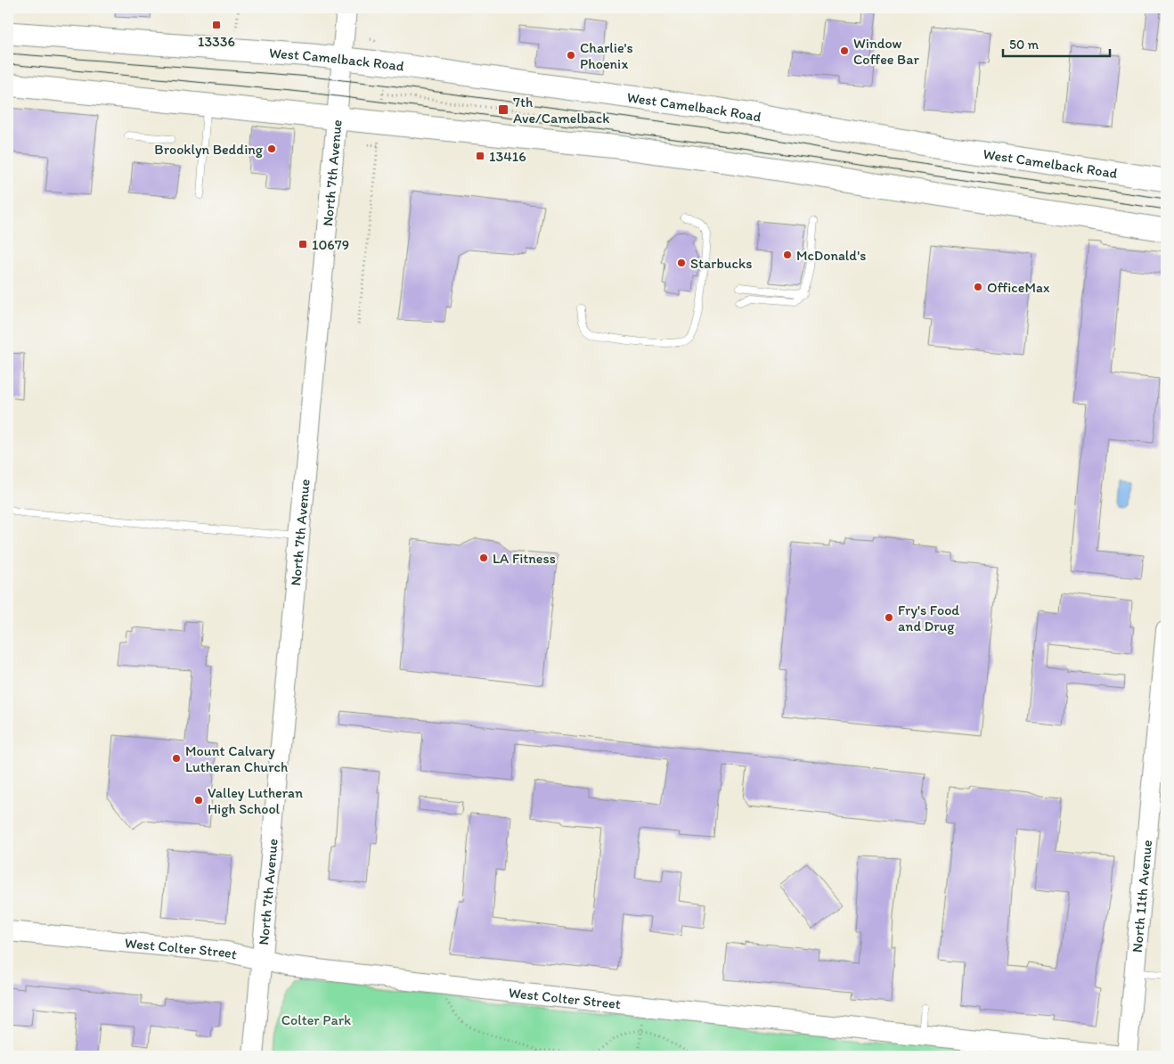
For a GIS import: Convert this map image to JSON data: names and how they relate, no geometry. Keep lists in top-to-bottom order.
{
  "streets": {
    "main road": ["West Camelback Road"],
    "street": ["North 7th Avenue", "North 11th Avenue", "West Colter Street"]
  },
  "crossings": [
    ["West Camelback Road", "North 7th Avenue"],
    ["North 7th Avenue", "West Colter Street"]
  ],
  "parks": ["Colter Park"],
  "places": {
    "transit": [
      "13336",
      "7th Ave/Camelback",
      "13416",
      "10679"
    ],
    "other": [
      "Window Coffee Bar",
      "Charlie's Phoenix",
      "Brooklyn Bedding",
      "McDonald's",
      "Starbucks",
      "OfficeMax",
      "LA Fitness",
      "Fry's Food and Drug",
      "Mount Calvary Lutheran Church",
      "Valley Lutheran High School"
    ]
  },
  "scale_bar": "50 m"
}
